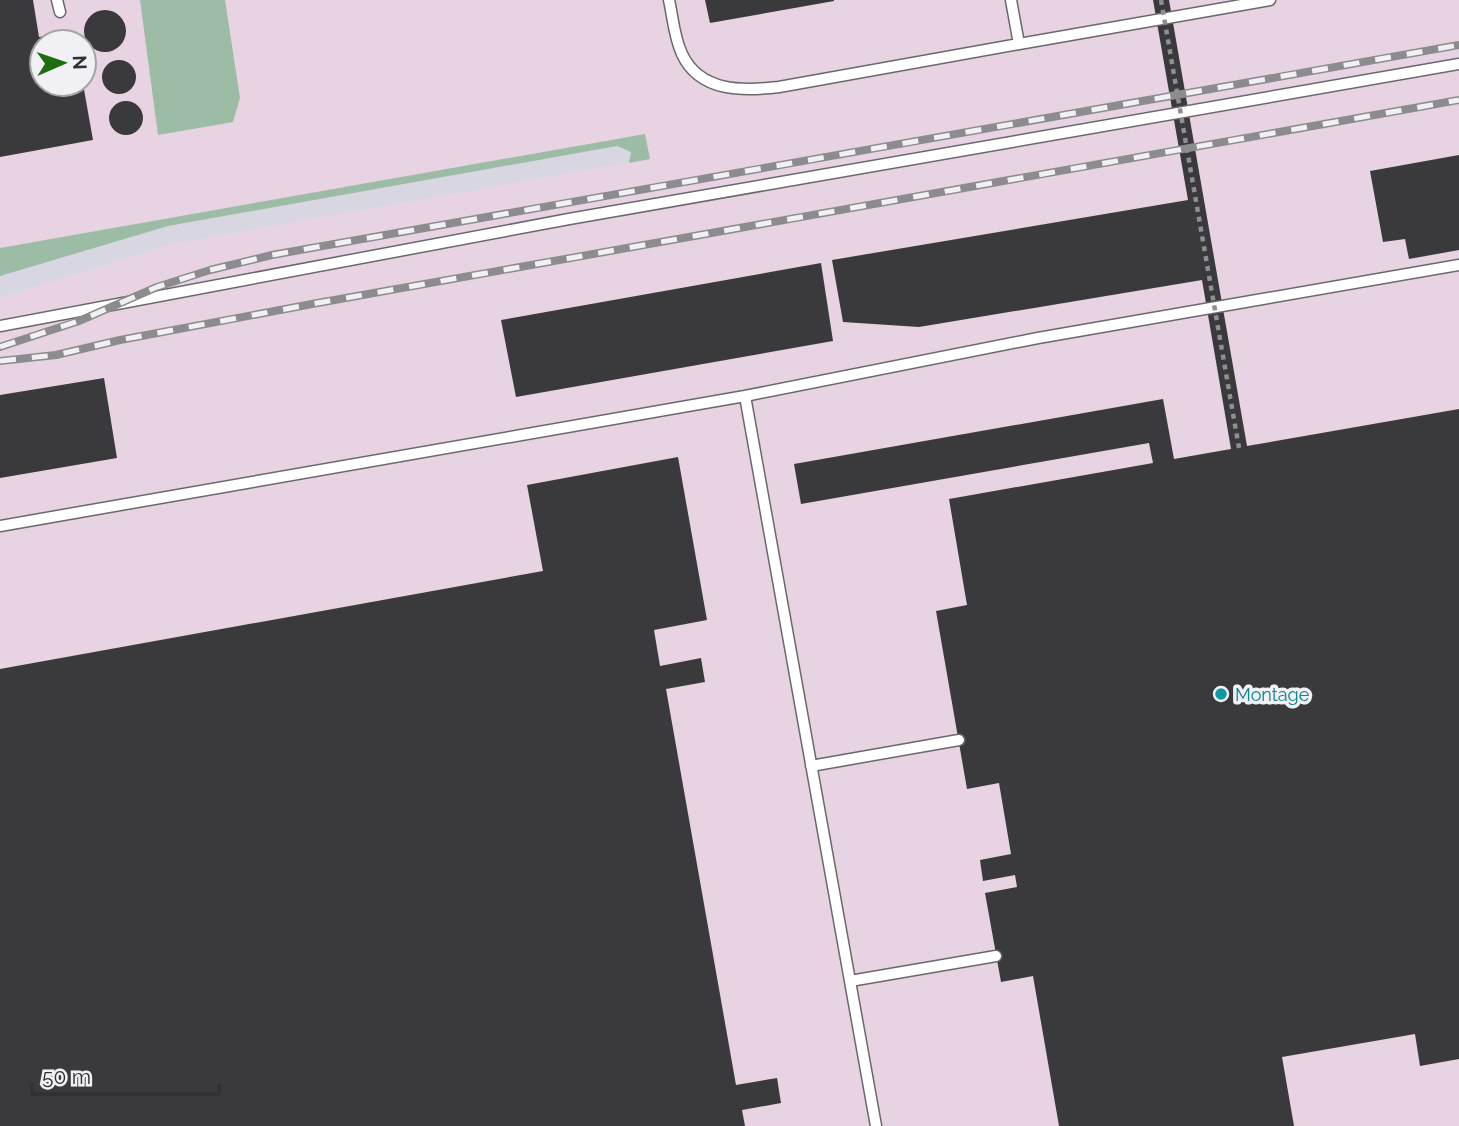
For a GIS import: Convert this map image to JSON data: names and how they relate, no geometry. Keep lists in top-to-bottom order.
{
  "places": ["Montage"],
  "scale_bar": "50 m",
  "north": "right"
}
